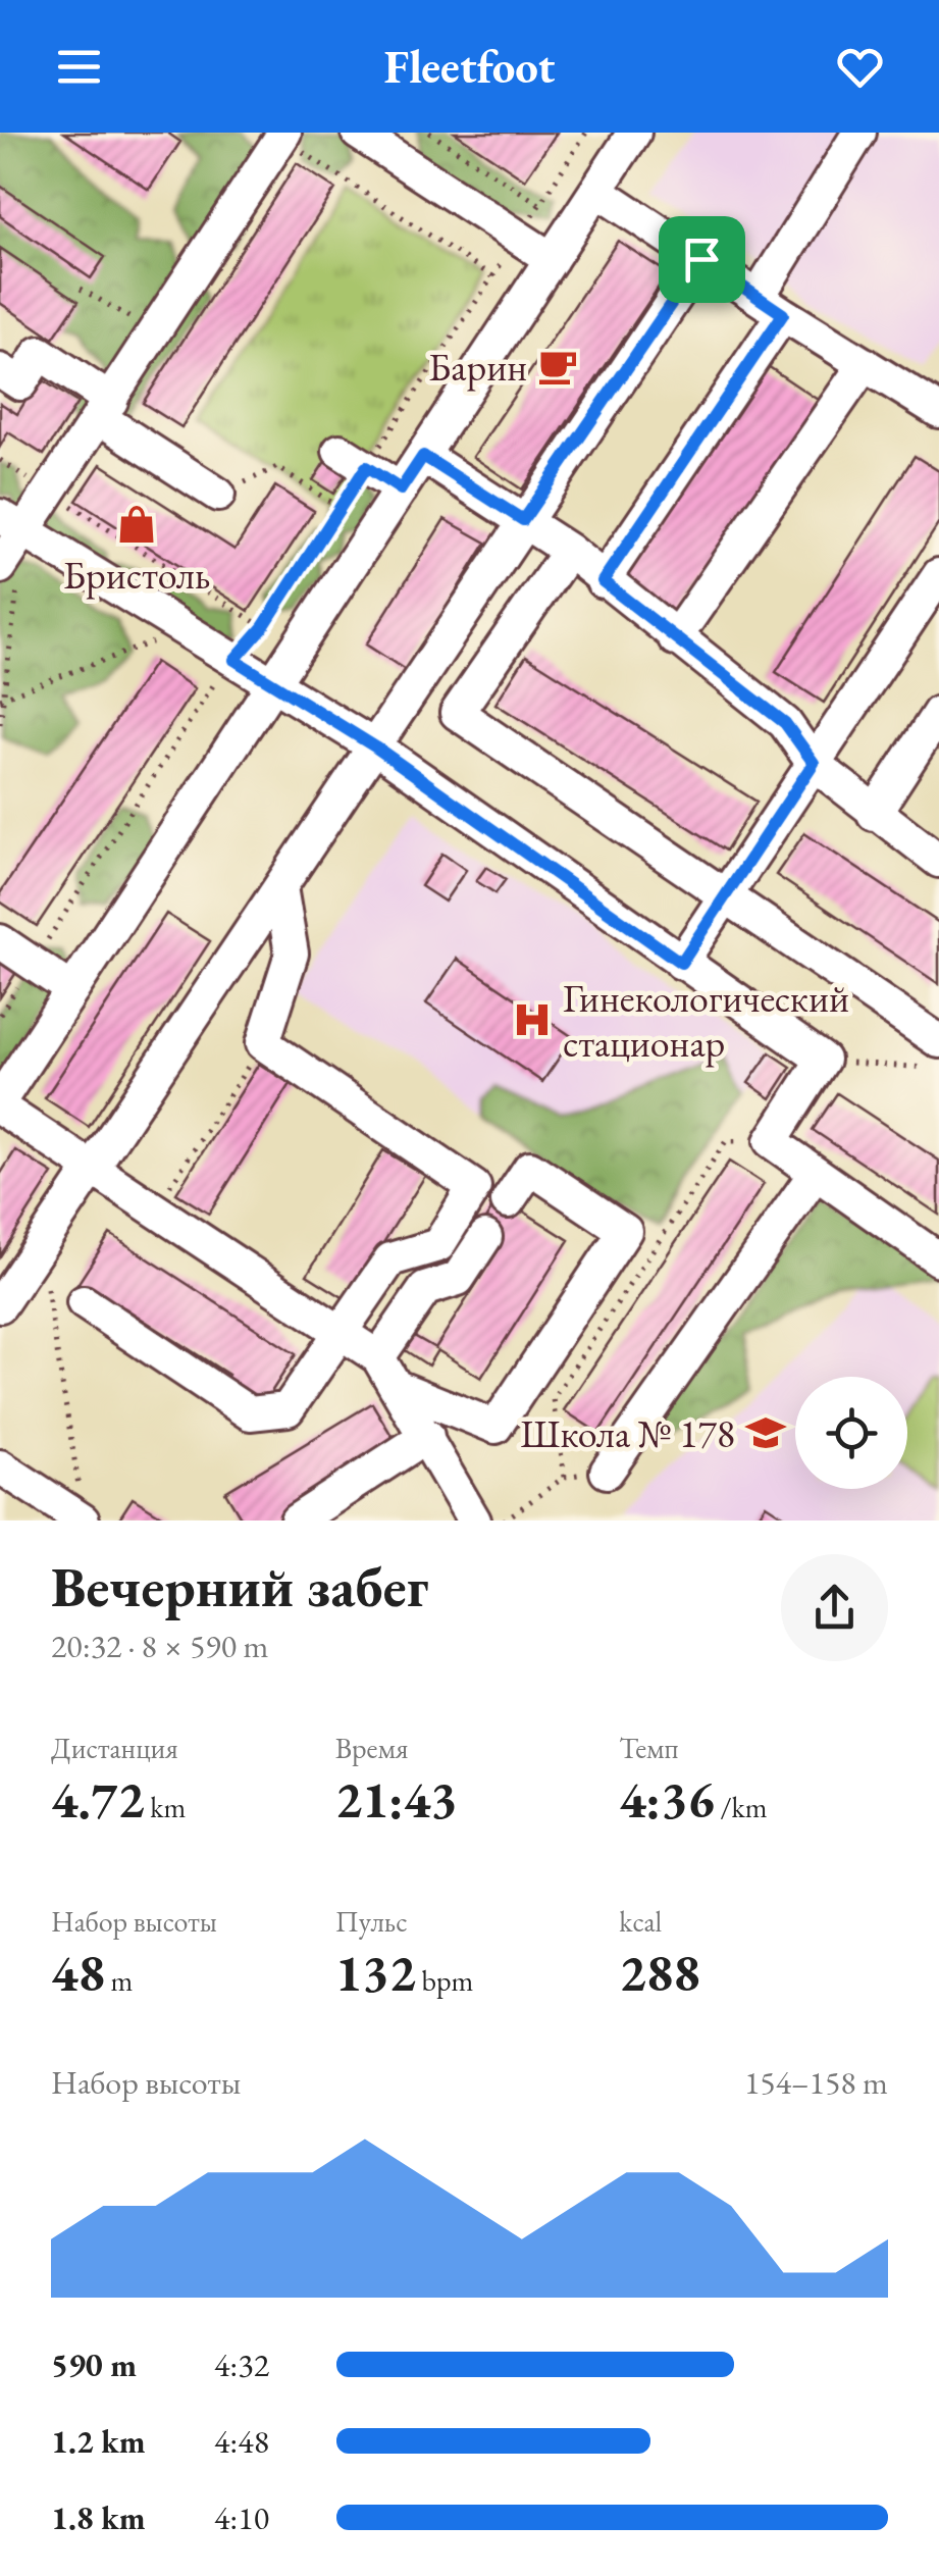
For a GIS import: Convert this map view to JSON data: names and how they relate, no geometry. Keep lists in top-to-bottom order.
{
  "places": {
    "cafe": ["Барин"],
    "shop": ["Бристоль"],
    "hospital": ["Гинекологический стационар"],
    "school or university": ["Школа № 178"]
  },
  "page": {
    "header": "Fleetfoot",
    "heading": ["Вечерний забег", "20:32 · 8 × 590 m"],
    "stats": [
      ["Дистанция", "4.72 km"],
      ["Время", "21:43"],
      ["Темп", "4:36 /km"],
      ["Набор высоты", "48 m"],
      ["Пульс", "132 bpm"],
      ["kcal", "288"]
    ],
    "chart": ["Набор высоты", "154–158 m"],
    "list": [
      {
        "name": "590 m",
        "note": "4:32"
      },
      {
        "name": "1.2 km",
        "note": "4:48"
      },
      {
        "name": "1.8 km",
        "note": "4:10"
      }
    ]
  }
}
